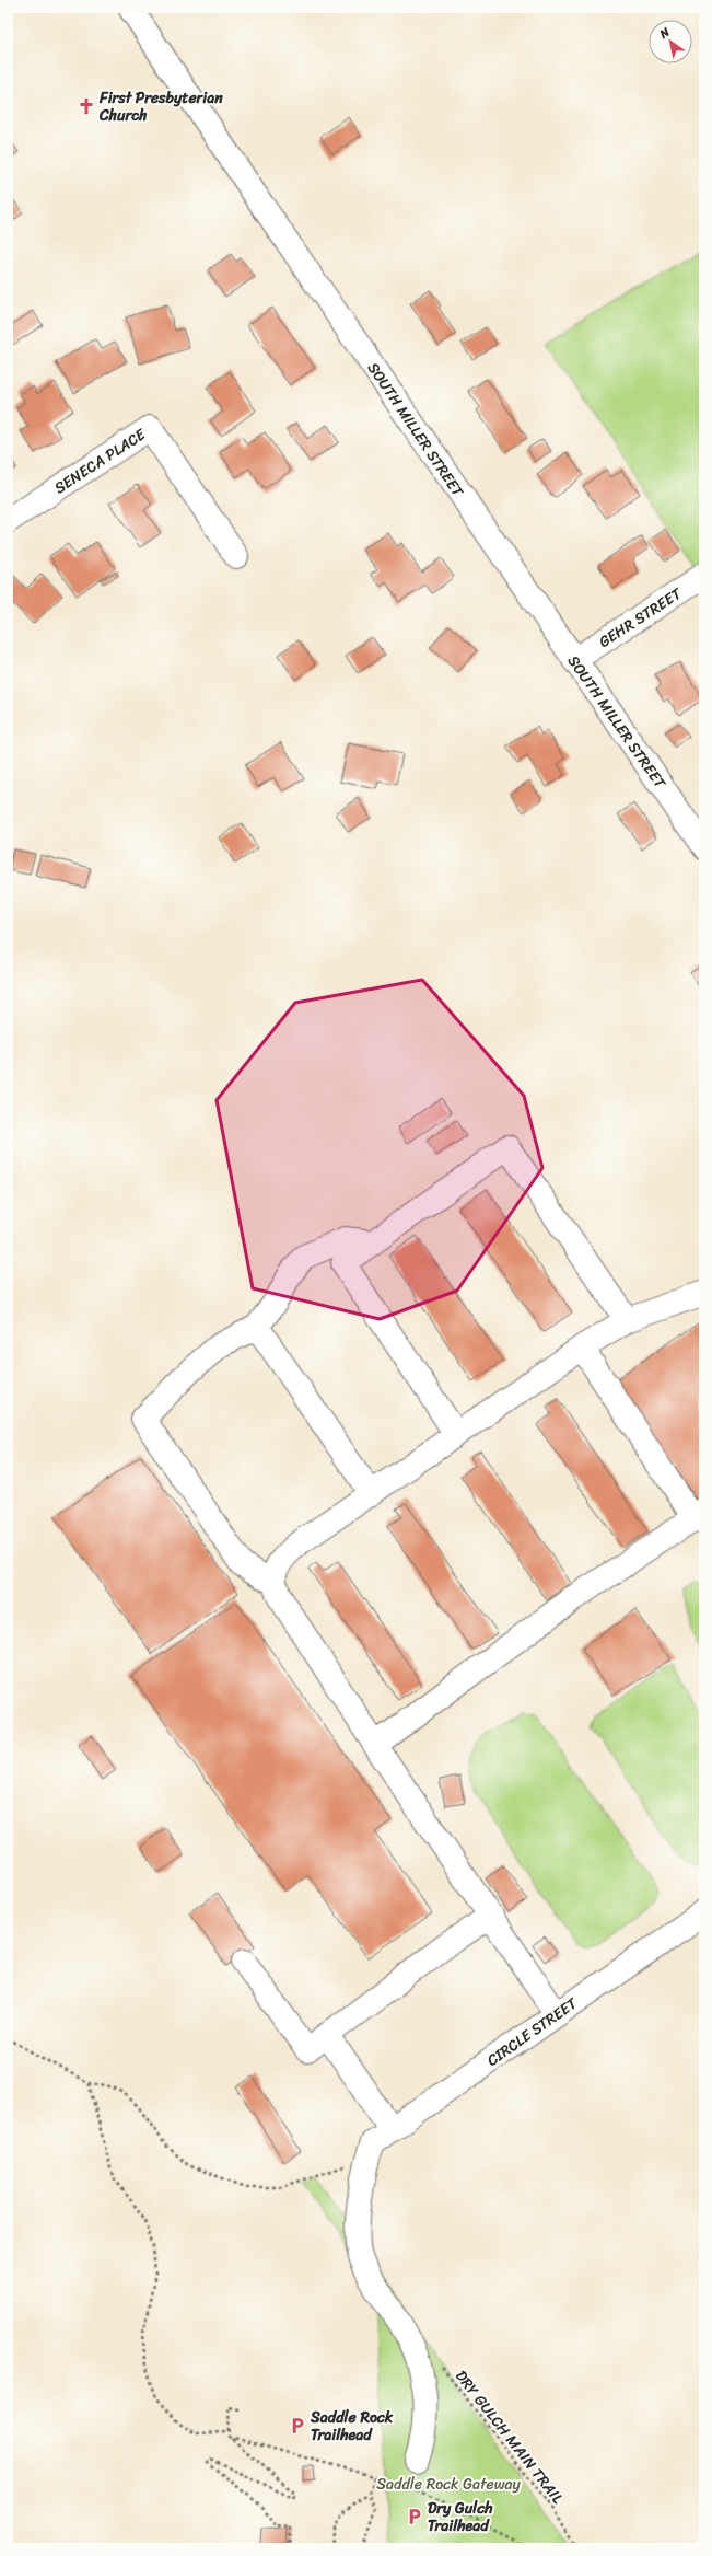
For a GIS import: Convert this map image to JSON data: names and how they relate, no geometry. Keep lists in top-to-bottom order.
{
  "streets": {
    "street": [
      "SOUTH MILLER STREET",
      "SENECA PLACE",
      "GEHR STREET",
      "CIRCLE STREET"
    ],
    "path": ["DRY GULCH MAIN TRAIL"]
  },
  "crossings": [
    ["SOUTH MILLER STREET", "GEHR STREET"],
    ["CIRCLE STREET", "DRY GULCH MAIN TRAIL"]
  ],
  "parks": ["Saddle Rock Gateway"],
  "places": {
    "church": ["First Presbyterian Church"],
    "parking": ["Saddle Rock Trailhead", "Dry Gulch Trailhead"]
  },
  "north": "top left"
}
